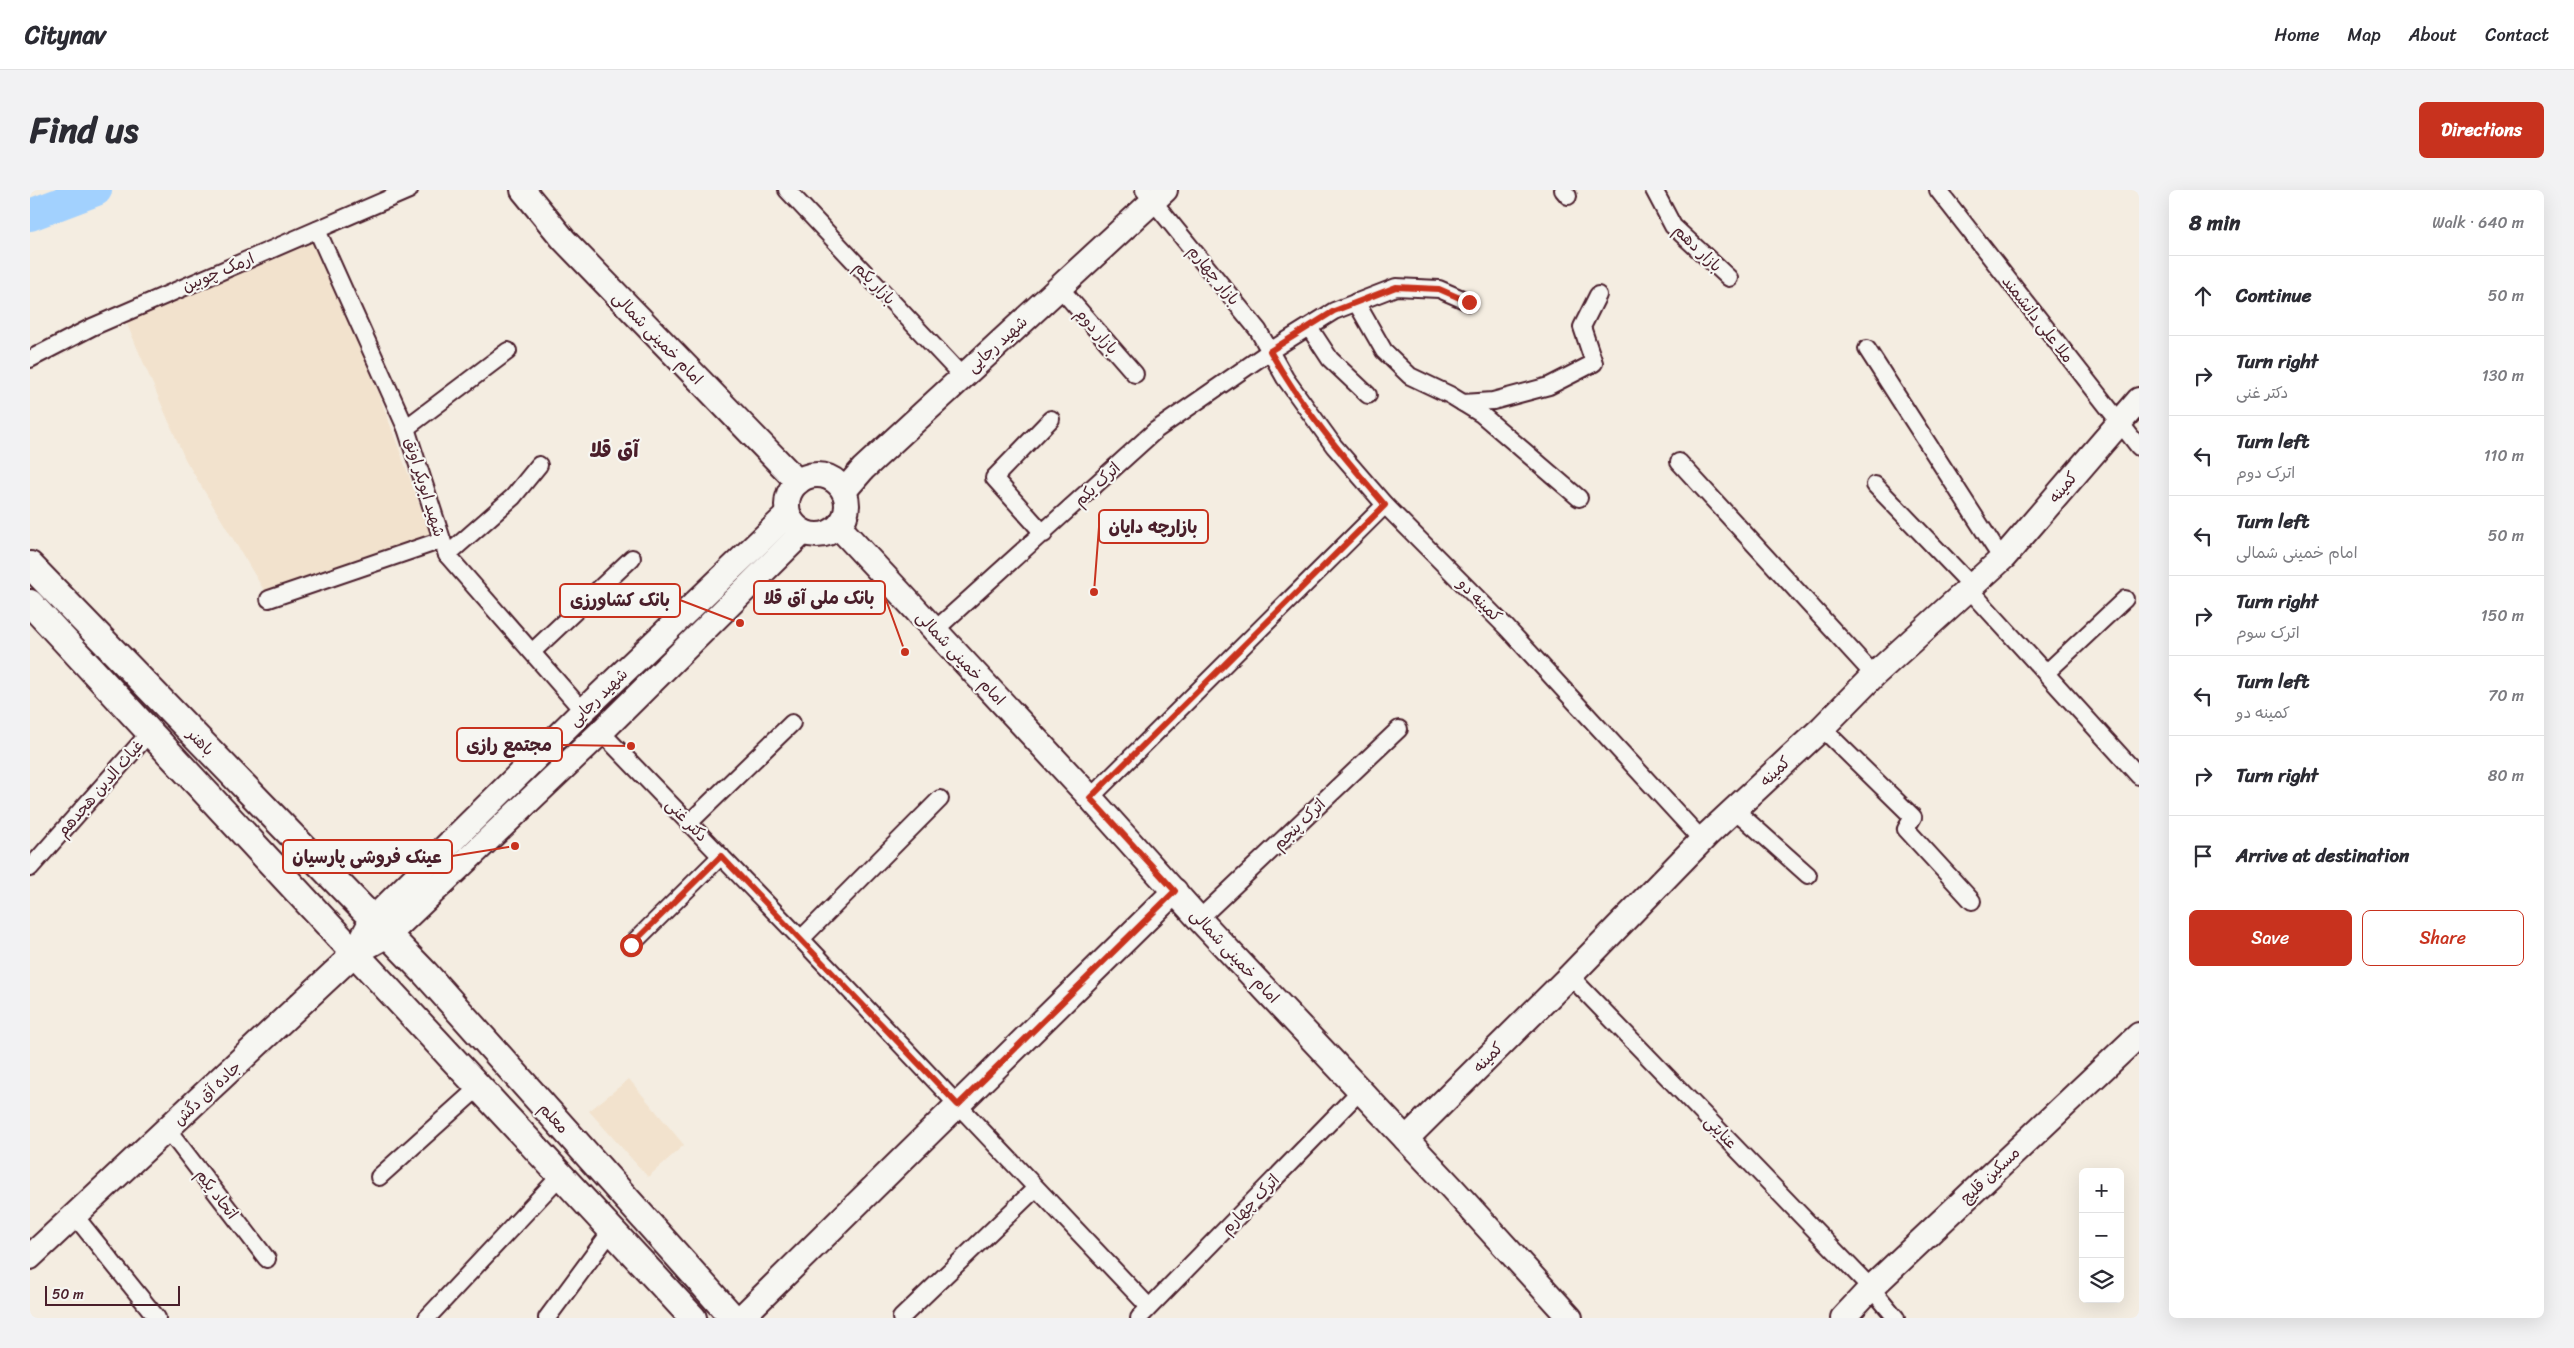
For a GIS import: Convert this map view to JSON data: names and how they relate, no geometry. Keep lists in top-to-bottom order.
{
  "streets": {
    "main road": ["باهنر", "معلم"],
    "street": [
      "بازار دهم",
      "ارمک چوبین",
      "بازار چهارم",
      "بازار یکم",
      "ملا علی دانشمند",
      "بازار دوم",
      "امام خمینی شمالی",
      "شهید رجایی",
      "اترک یکم",
      "شهید ابوبکر اونق",
      "کمینه",
      "کمینه دو",
      "غیاث الدین هجدهم",
      "دکتر غنی",
      "اترک پنجم",
      "جاده آق دگش",
      "عنایتی",
      "مسکین قلیچ",
      "اتحاد یکم",
      "اترک چهارم"
    ]
  },
  "crossings": [
    ["ارمک چوبین", "شهید ابوبکر اونق"],
    ["بازار چهارم", "شهید رجایی"],
    ["بازار چهارم", "اترک یکم"],
    ["بازار چهارم", "کمینه دو"],
    ["بازار یکم", "شهید رجایی"],
    ["ملا علی دانشمند", "کمینه"],
    ["بازار دوم", "شهید رجایی"],
    ["امام خمینی شمالی", "شهید رجایی"],
    ["امام خمینی شمالی", "اترک یکم"],
    ["امام خمینی شمالی", "کمینه"],
    ["امام خمینی شمالی", "اترک پنجم"],
    ["امام خمینی شمالی", "اترک چهارم"],
    ["شهید رجایی", "شهید ابوبکر اونق"],
    ["شهید رجایی", "باهنر"],
    ["شهید رجایی", "دکتر غنی"],
    ["شهید رجایی", "جاده آق دگش"],
    ["شهید رجایی", "معلم"],
    ["اترک یکم", "کمینه دو"],
    ["کمینه", "کمینه دو"],
    ["کمینه", "عنایتی"],
    ["باهنر", "غیاث الدین هجدهم"],
    ["باهنر", "جاده آق دگش"],
    ["باهنر", "معلم"],
    ["دکتر غنی", "اترک چهارم"],
    ["جاده آق دگش", "معلم"],
    ["جاده آق دگش", "اتحاد یکم"],
    ["عنایتی", "مسکین قلیچ"]
  ],
  "districts": ["آق قلا"],
  "places": [
    "بازارچه دایان",
    "بانک کشاورزی",
    "بانک ملی آق قلا",
    "مجتمع رازی",
    "عینک فروشی پارسیان"
  ],
  "scale_bar": "50 m",
  "page": {
    "header": "Citynav",
    "nav": [
      "Home",
      "Map",
      "About",
      "Contact"
    ],
    "title": "Find us",
    "buttons": [
      "Directions",
      ["Save", "Share"]
    ],
    "heading": ["8 min", "Walk · 640 m"],
    "list": [
      ["Continue", "50 m"],
      ["Turn right", "دکتر غنی", "130 m"],
      ["Turn left", "اترک دوم", "110 m"],
      ["Turn left", "امام خمینی شمالی", "50 m"],
      ["Turn right", "اترک سوم", "150 m"],
      ["Turn left", "کمینه دو", "70 m"],
      ["Turn right", "80 m"],
      "Arrive at destination"
    ],
    "map_buttons": ["+", "−"],
    "scale": "50 m"
  }
}
